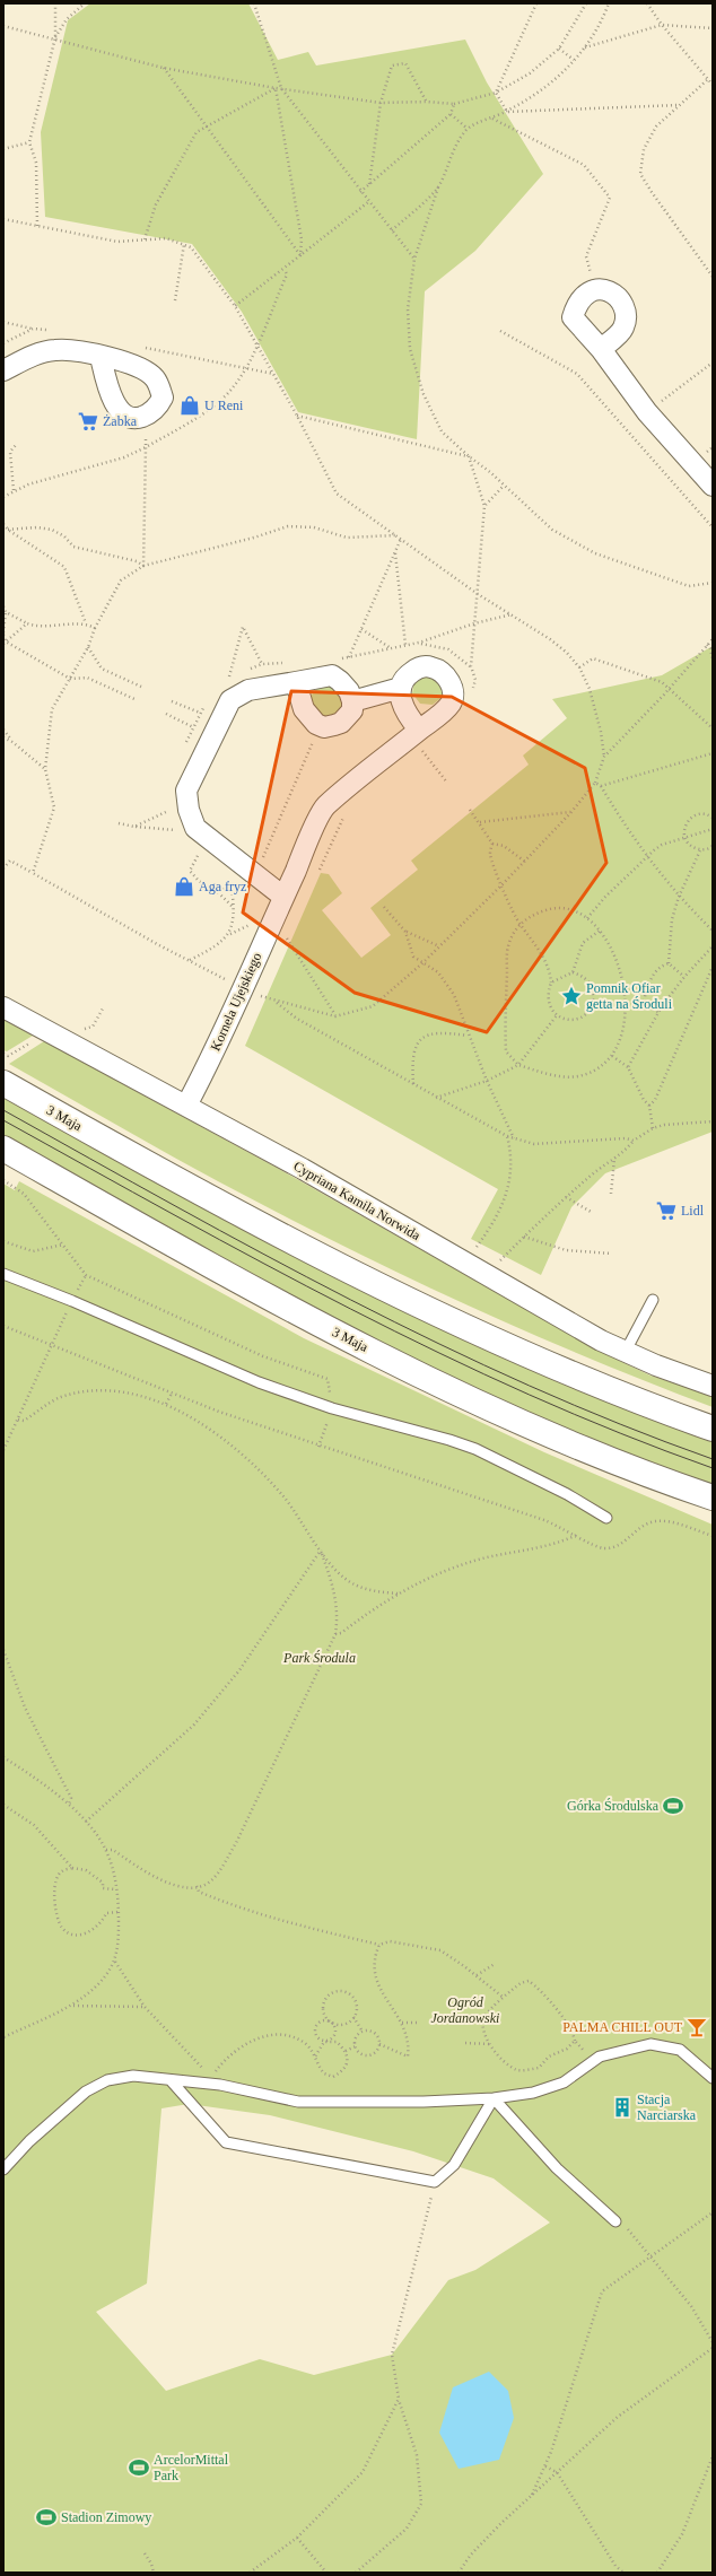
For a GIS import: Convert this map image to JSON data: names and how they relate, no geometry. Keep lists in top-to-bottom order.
{
  "streets": {
    "main road": ["3 Maja"],
    "street": ["Kornela Ujejskiego", "Cypriana Kamila Norwida"]
  },
  "crossings": [
    ["Kornela Ujejskiego", "Cypriana Kamila Norwida"]
  ],
  "parks": ["Park Środula", "Ogród Jordanowski"],
  "places": {
    "shop": ["U Reni", "Aga fryz"],
    "supermarket": ["Żabka", "Lidl"],
    "place": ["Pomnik Ofiar getta na Środuli"],
    "sports": ["Górka Środulska", "ArcelorMittal Park", "Stadion Zimowy"],
    "bar": ["PALMA CHILL OUT"],
    "building": ["Stacja Narciarska"]
  }
}
